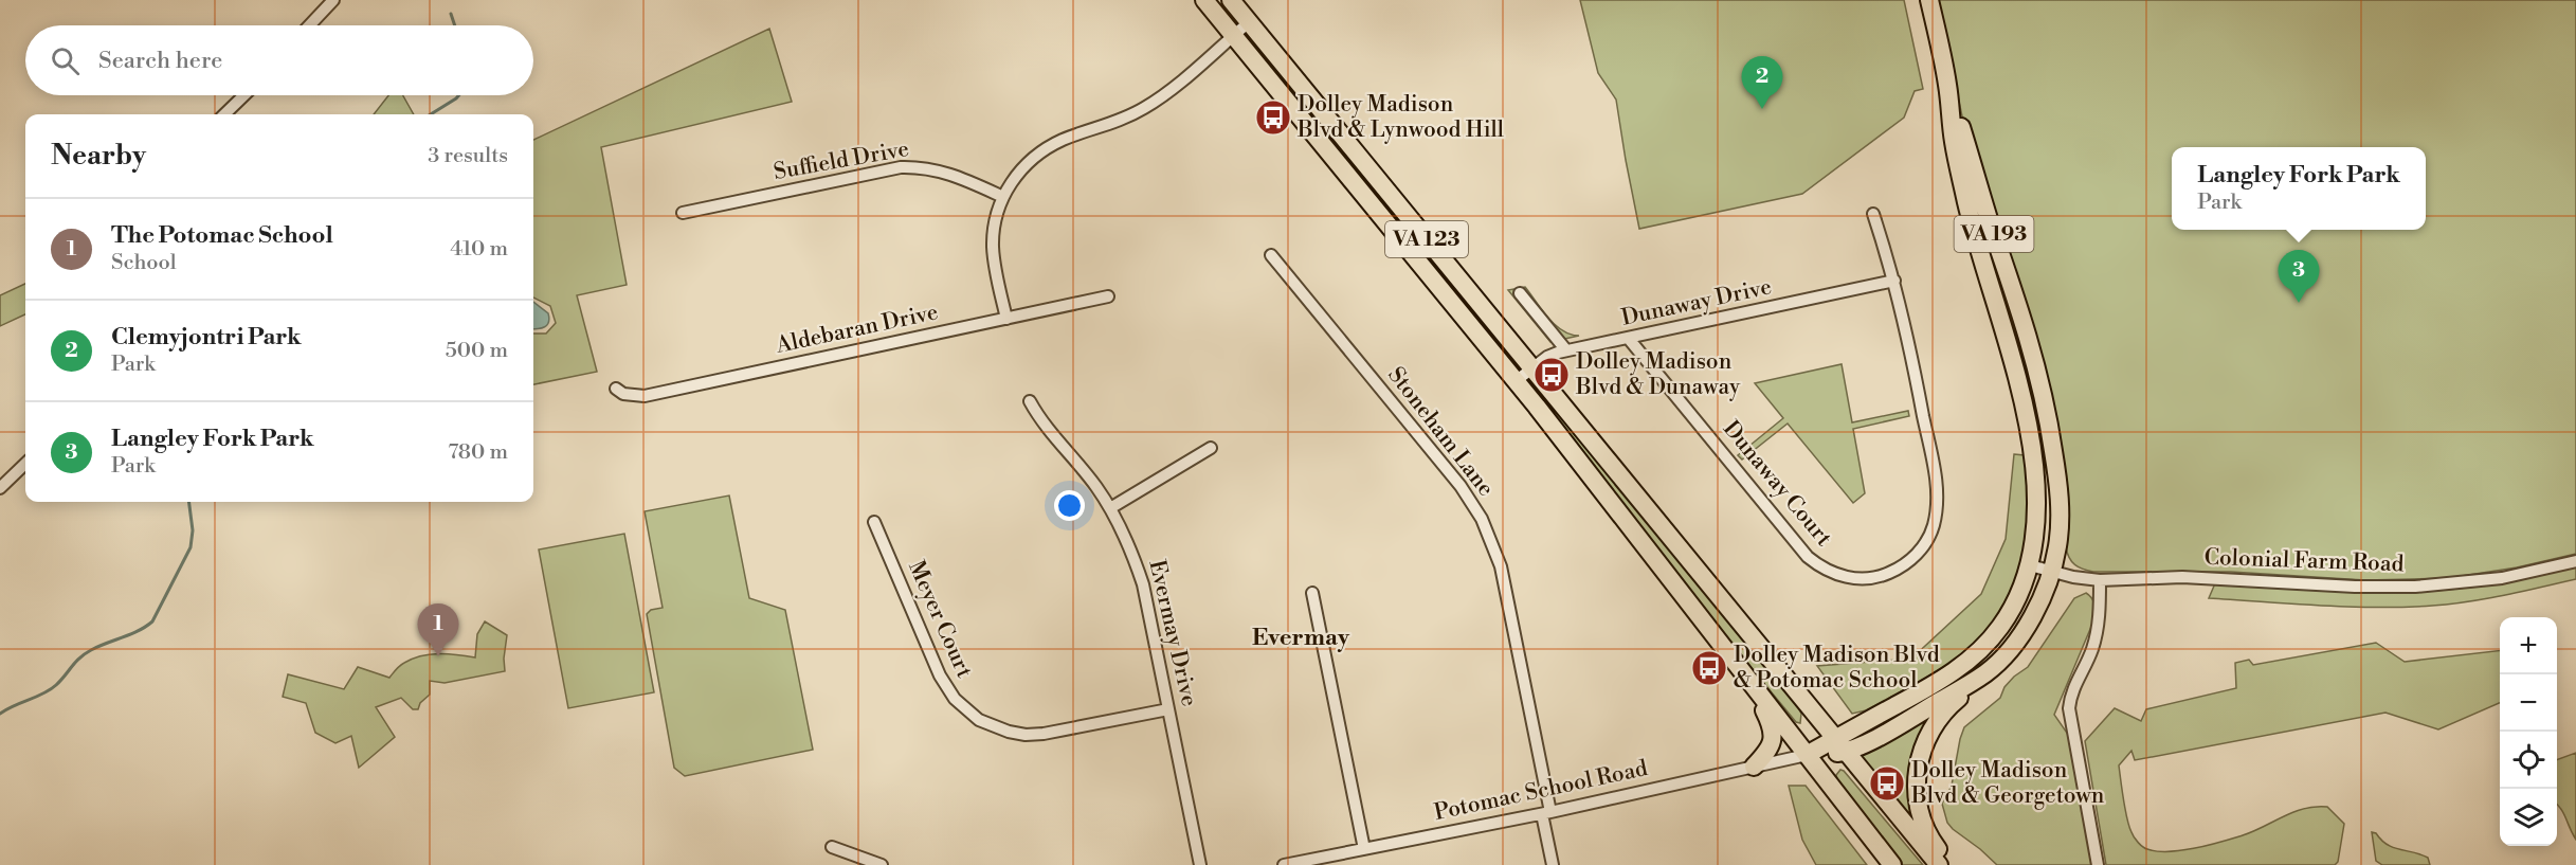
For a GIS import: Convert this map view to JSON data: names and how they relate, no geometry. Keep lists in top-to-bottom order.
{
  "streets": {
    "main road": ["VA 193", "VA 123"],
    "street": [
      "Suffield Drive",
      "Dunaway Drive",
      "Aldebaran Drive",
      "Stoneham Lane",
      "Dunaway Court",
      "Colonial Farm Road",
      "Meyer Court",
      "Evermay Drive",
      "Potomac School Road"
    ]
  },
  "crossings": [
    ["VA 193", "VA 123"],
    ["VA 193", "Colonial Farm Road"],
    ["VA 193", "Potomac School Road"],
    ["VA 123", "Dunaway Drive"],
    ["VA 123", "Potomac School Road"],
    ["Dunaway Drive", "Dunaway Court"],
    ["Stoneham Lane", "Potomac School Road"],
    ["Meyer Court", "Evermay Drive"]
  ],
  "districts": ["Evermay"],
  "places": {
    "bus stop": [
      "Dolley Madison Blvd & Lynwood Hill",
      "Dolley Madison Blvd & Dunaway",
      "Dolley Madison Blvd & Potomac School",
      "Dolley Madison Blvd & Georgetown"
    ]
  },
  "page": {
    "search": "Search here",
    "pins": ["2", "3", "1"],
    "heading": ["Nearby", "3 results"],
    "popup": ["Langley Fork Park", "Park"],
    "list": [
      {
        "mark": "1",
        "name": "The Potomac School",
        "note": "School",
        "value": "410 m"
      },
      {
        "mark": "2",
        "name": "Clemyjontri Park",
        "note": "Park",
        "value": "500 m"
      },
      {
        "mark": "3",
        "name": "Langley Fork Park",
        "note": "Park",
        "value": "780 m"
      }
    ],
    "map_buttons": ["+", "−"]
  }
}
